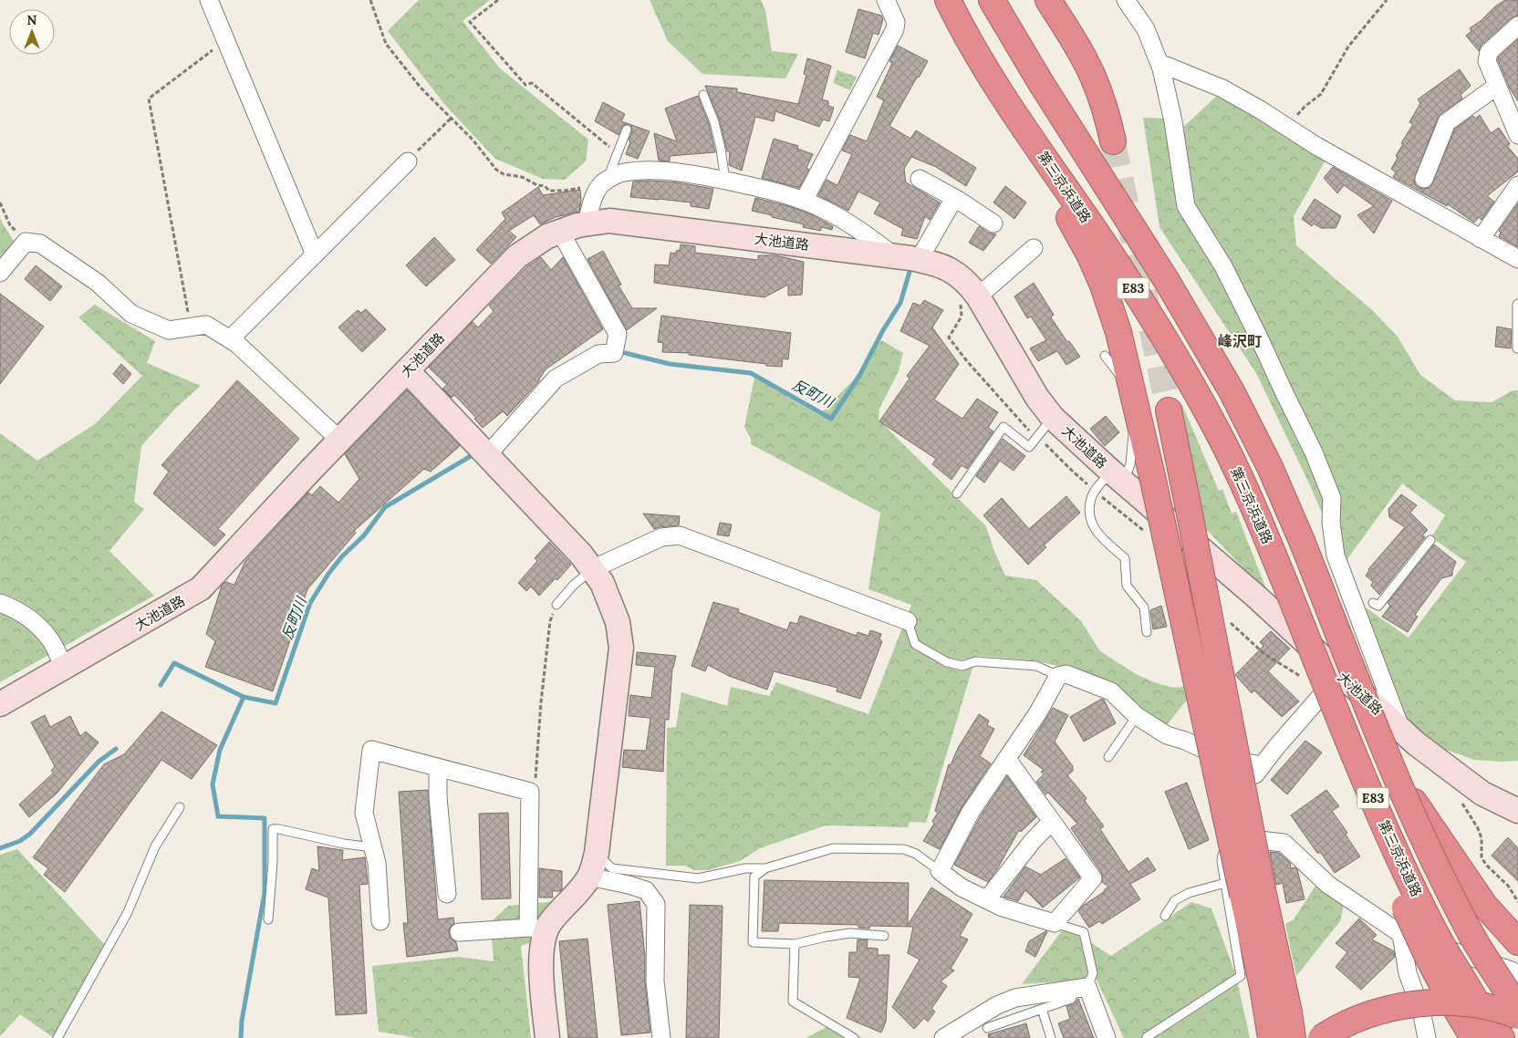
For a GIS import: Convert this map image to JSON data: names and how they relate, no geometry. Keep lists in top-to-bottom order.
{
  "streets": {
    "highway": ["第三京浜道路", "E83"],
    "street": ["大池道路"]
  },
  "districts": ["峰沢町"],
  "water": ["反町川"],
  "north": "top"
}
